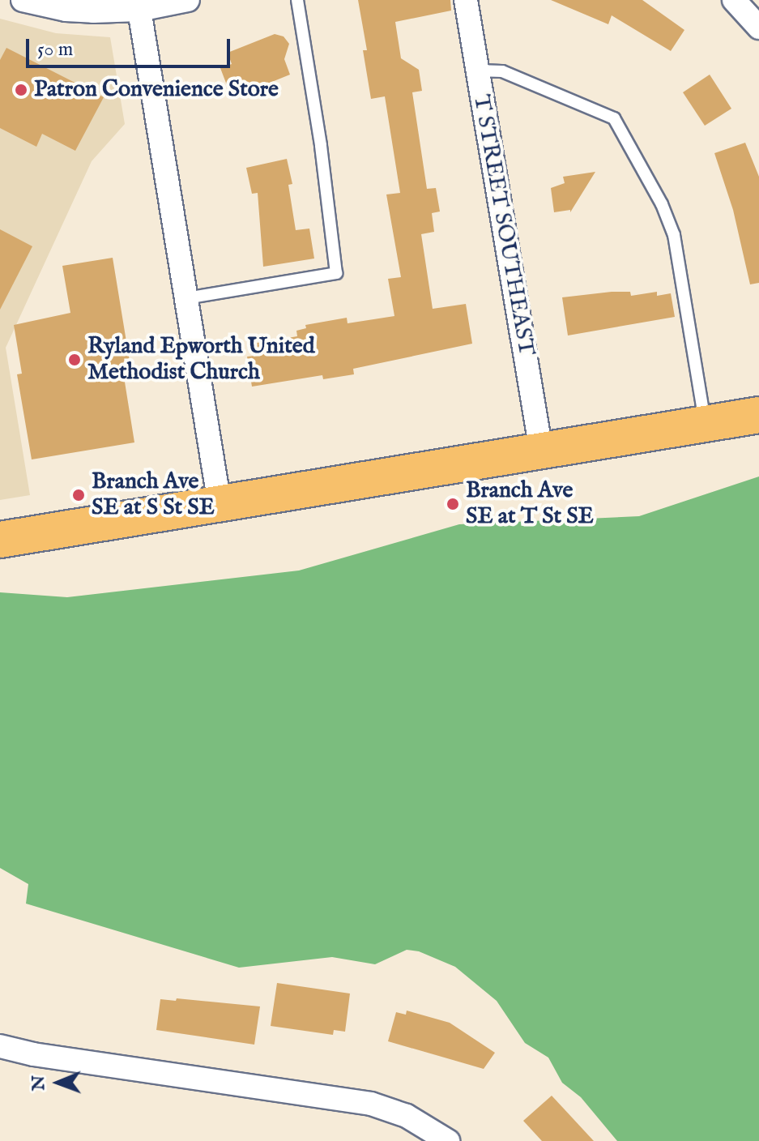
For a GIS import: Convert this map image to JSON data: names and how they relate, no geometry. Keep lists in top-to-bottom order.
{
  "streets": {
    "street": ["T STREET SOUTHEAST"]
  },
  "places": [
    "Patron Convenience Store",
    "Ryland Epworth United Methodist Church",
    "Branch Ave SE at S St SE",
    "Branch Ave SE at T St SE"
  ],
  "scale_bar": "50 m",
  "north": "left"
}
